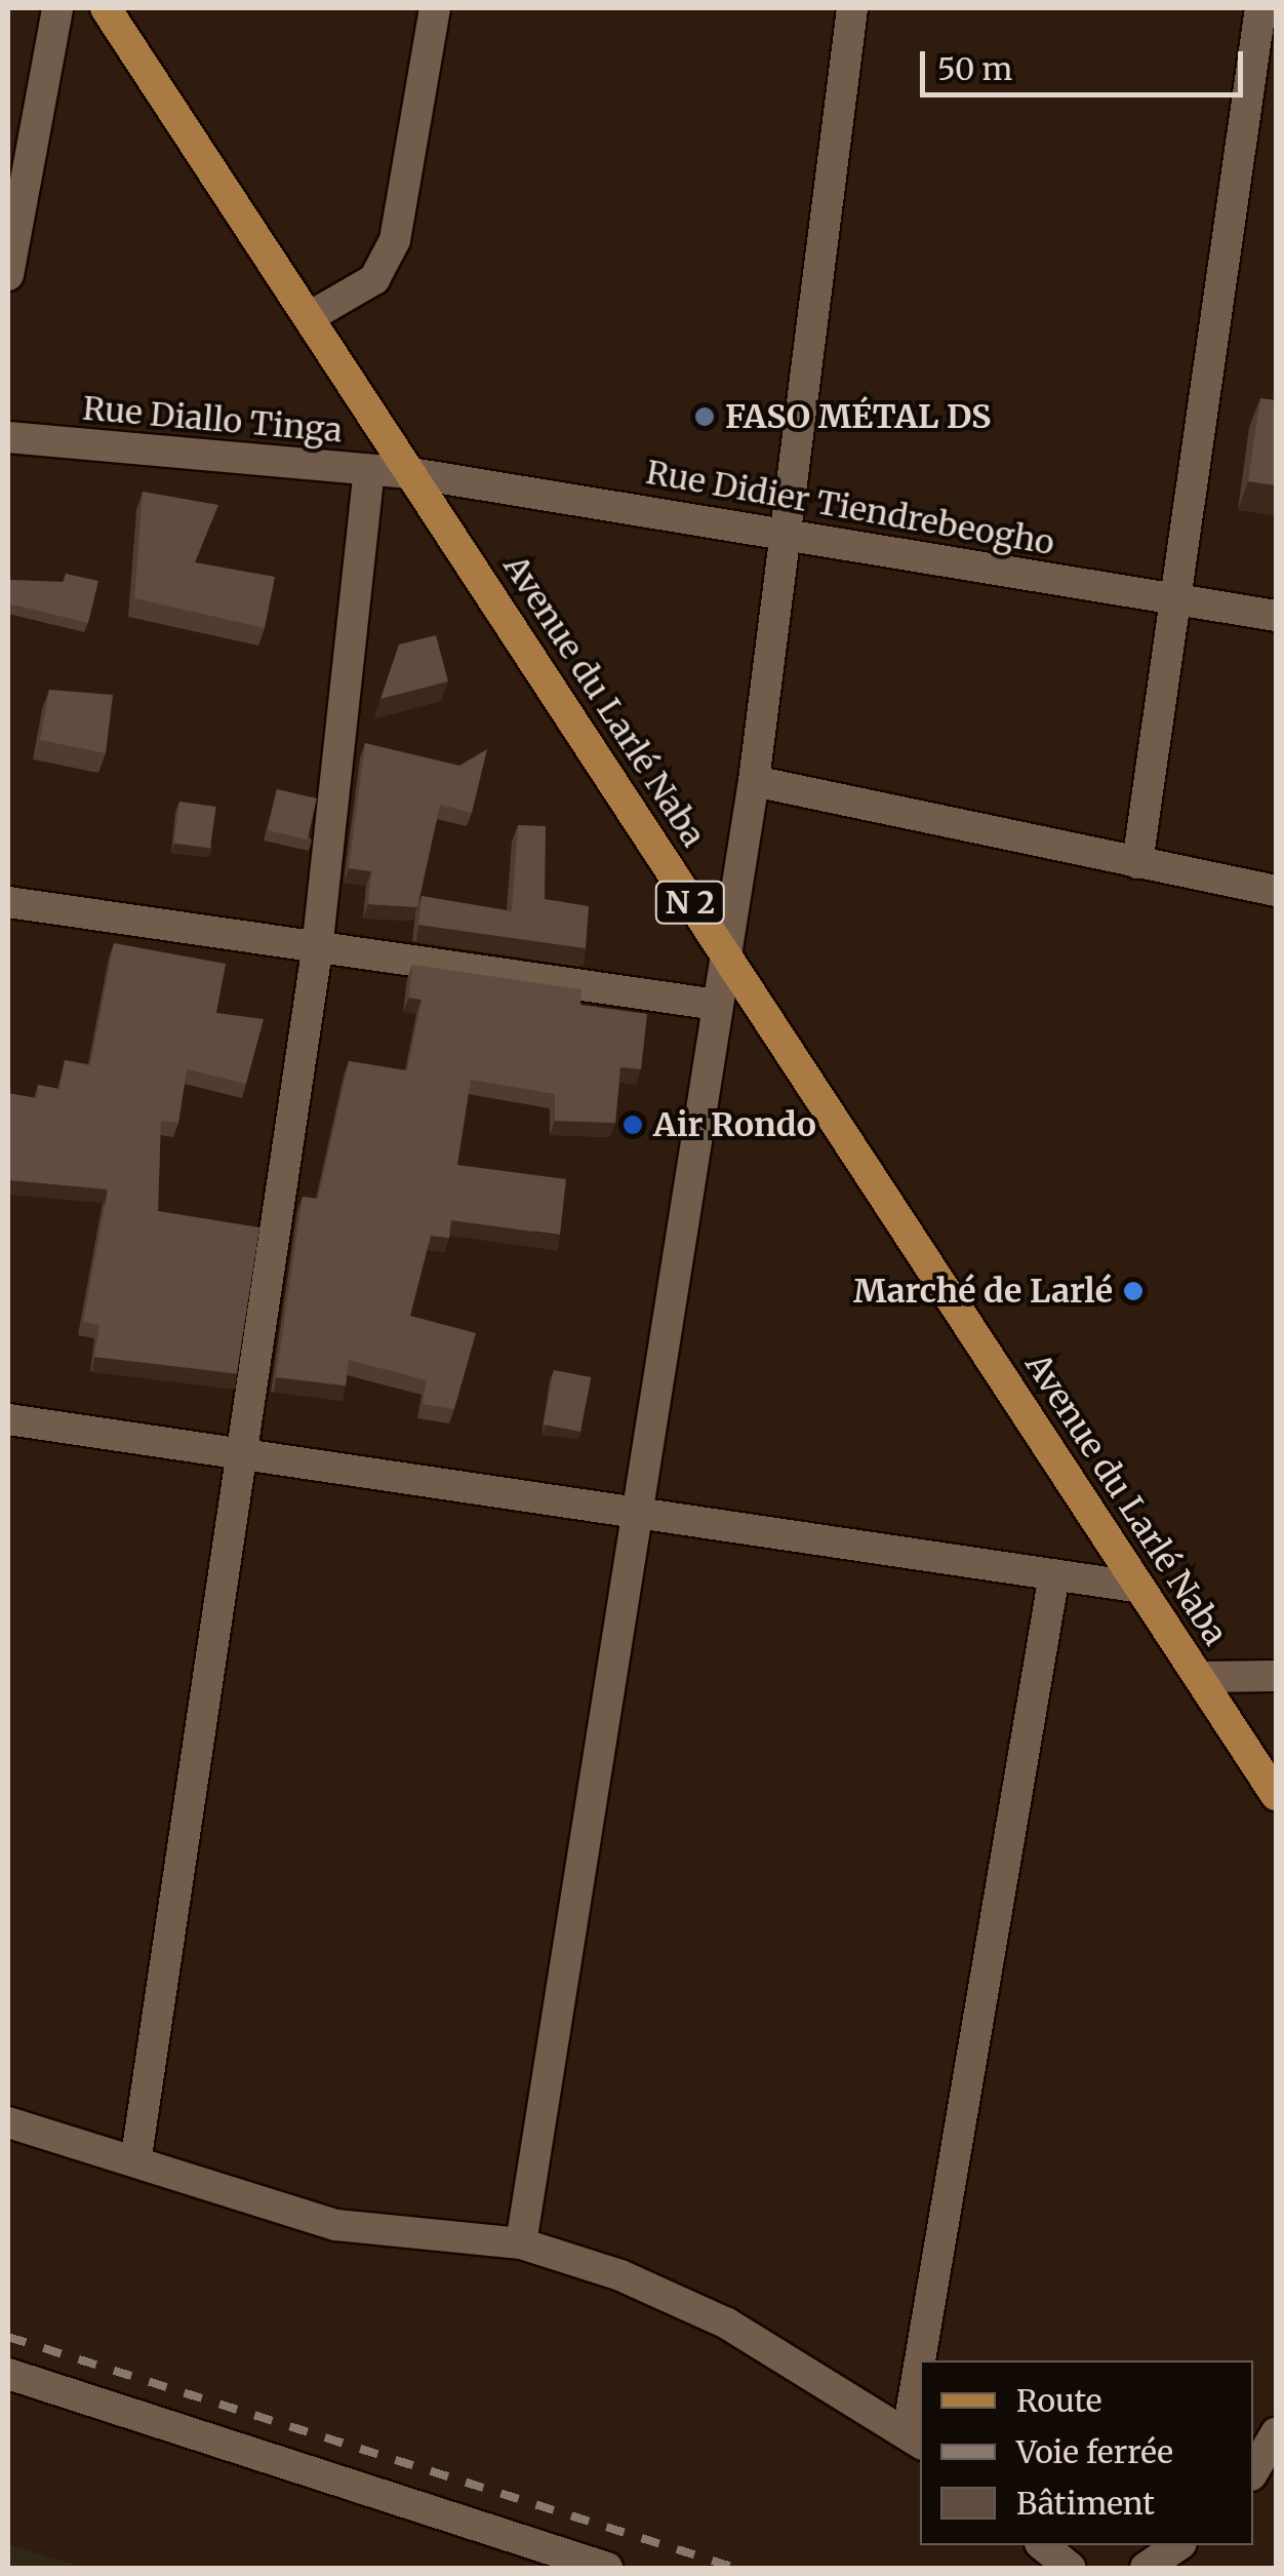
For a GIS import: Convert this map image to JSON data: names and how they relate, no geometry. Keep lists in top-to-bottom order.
{
  "streets": {
    "main road": ["Avenue du Larlé Naba", "N 2"],
    "street": ["Rue Diallo Tinga", "Rue Didier Tiendrebeogho"]
  },
  "crossings": [
    ["Rue Diallo Tinga", "Rue Didier Tiendrebeogho"],
    ["Rue Diallo Tinga", "Avenue du Larlé Naba"],
    ["Rue Didier Tiendrebeogho", "Avenue du Larlé Naba"]
  ],
  "places": ["FASO MÉTAL DS", "Air Rondo", "Marché de Larlé"],
  "legend": ["Route", "Voie ferrée", "Bâtiment"],
  "scale_bar": "50 m"
}
